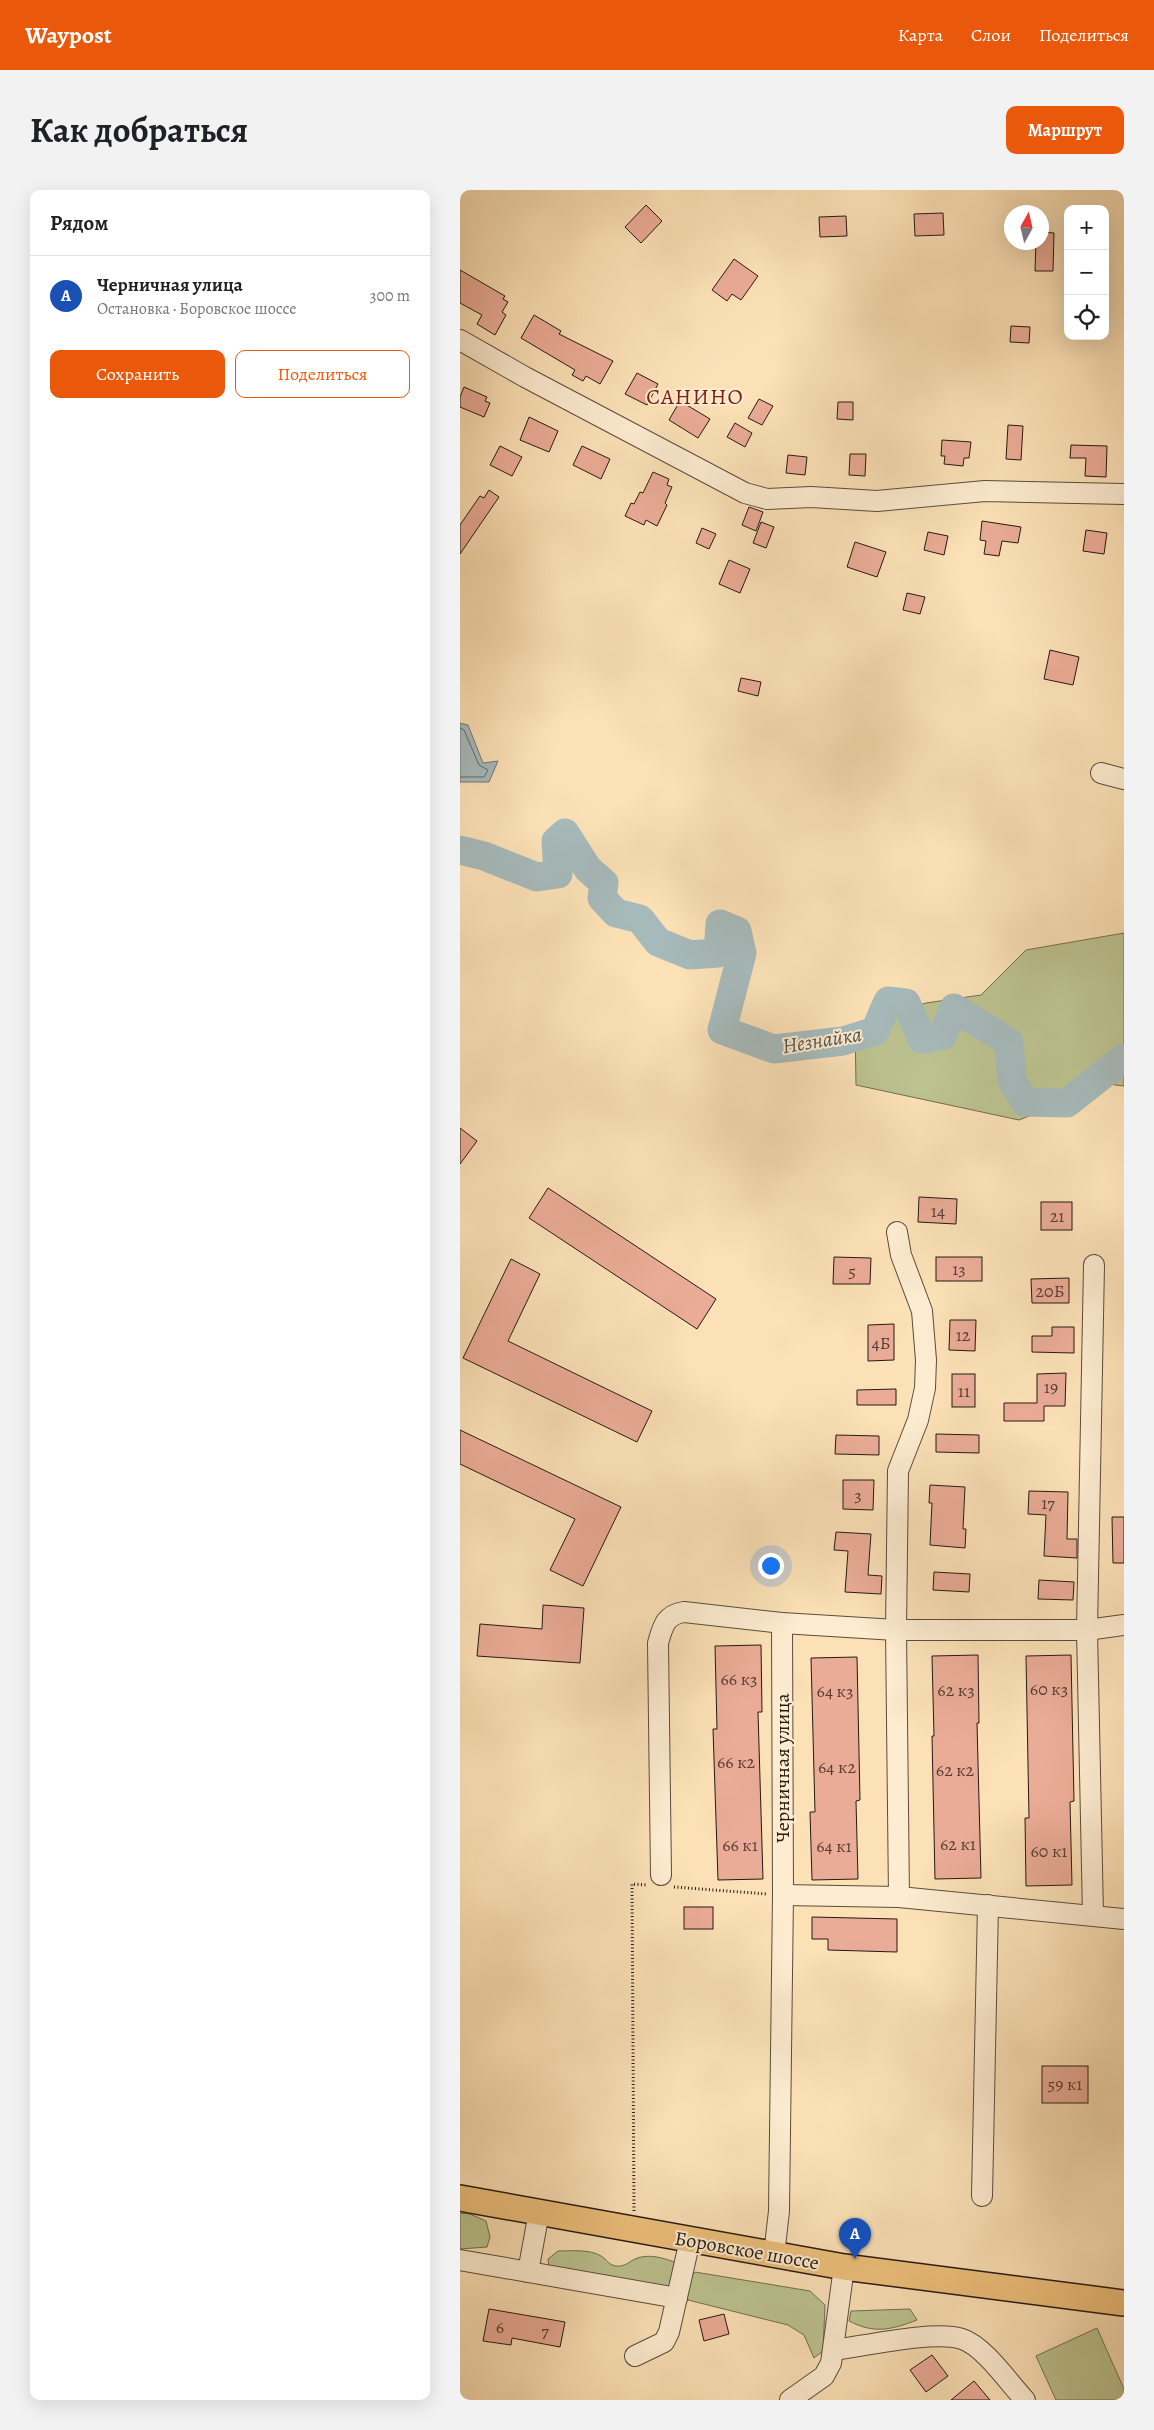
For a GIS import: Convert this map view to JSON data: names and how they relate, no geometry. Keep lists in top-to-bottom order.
{
  "streets": {
    "main road": ["Боровское шоссе"],
    "street": ["Черничная улица"]
  },
  "crossings": [
    ["Черничная улица", "Боровское шоссе"]
  ],
  "districts": ["САНИНО"],
  "water": ["Незнайка"],
  "house_numbers": [
    "14",
    "21",
    "13",
    "5",
    "20Б",
    "12",
    "4Б",
    "19",
    "11",
    "3",
    "17",
    "66 к3",
    "60 к3",
    "62 к3",
    "64 к3",
    "66 к2",
    "64 к2",
    "62 к2",
    "62 к1",
    "66 к1",
    "64 к1",
    "60 к1",
    "59 к1",
    "6",
    "7"
  ],
  "north": "top",
  "page": {
    "header": "Waypost",
    "nav": ["Карта", "Слои", "Поделиться"],
    "title": "Как добраться",
    "buttons": [
      "Маршрут",
      ["Сохранить", "Поделиться"]
    ],
    "heading": "Рядом",
    "map_buttons": ["+", "−"],
    "list": [
      {
        "mark": "A",
        "name": "Черничная улица",
        "note": "Остановка · Боровское шоссе",
        "value": "300 m"
      }
    ],
    "pins": "A"
  }
}
